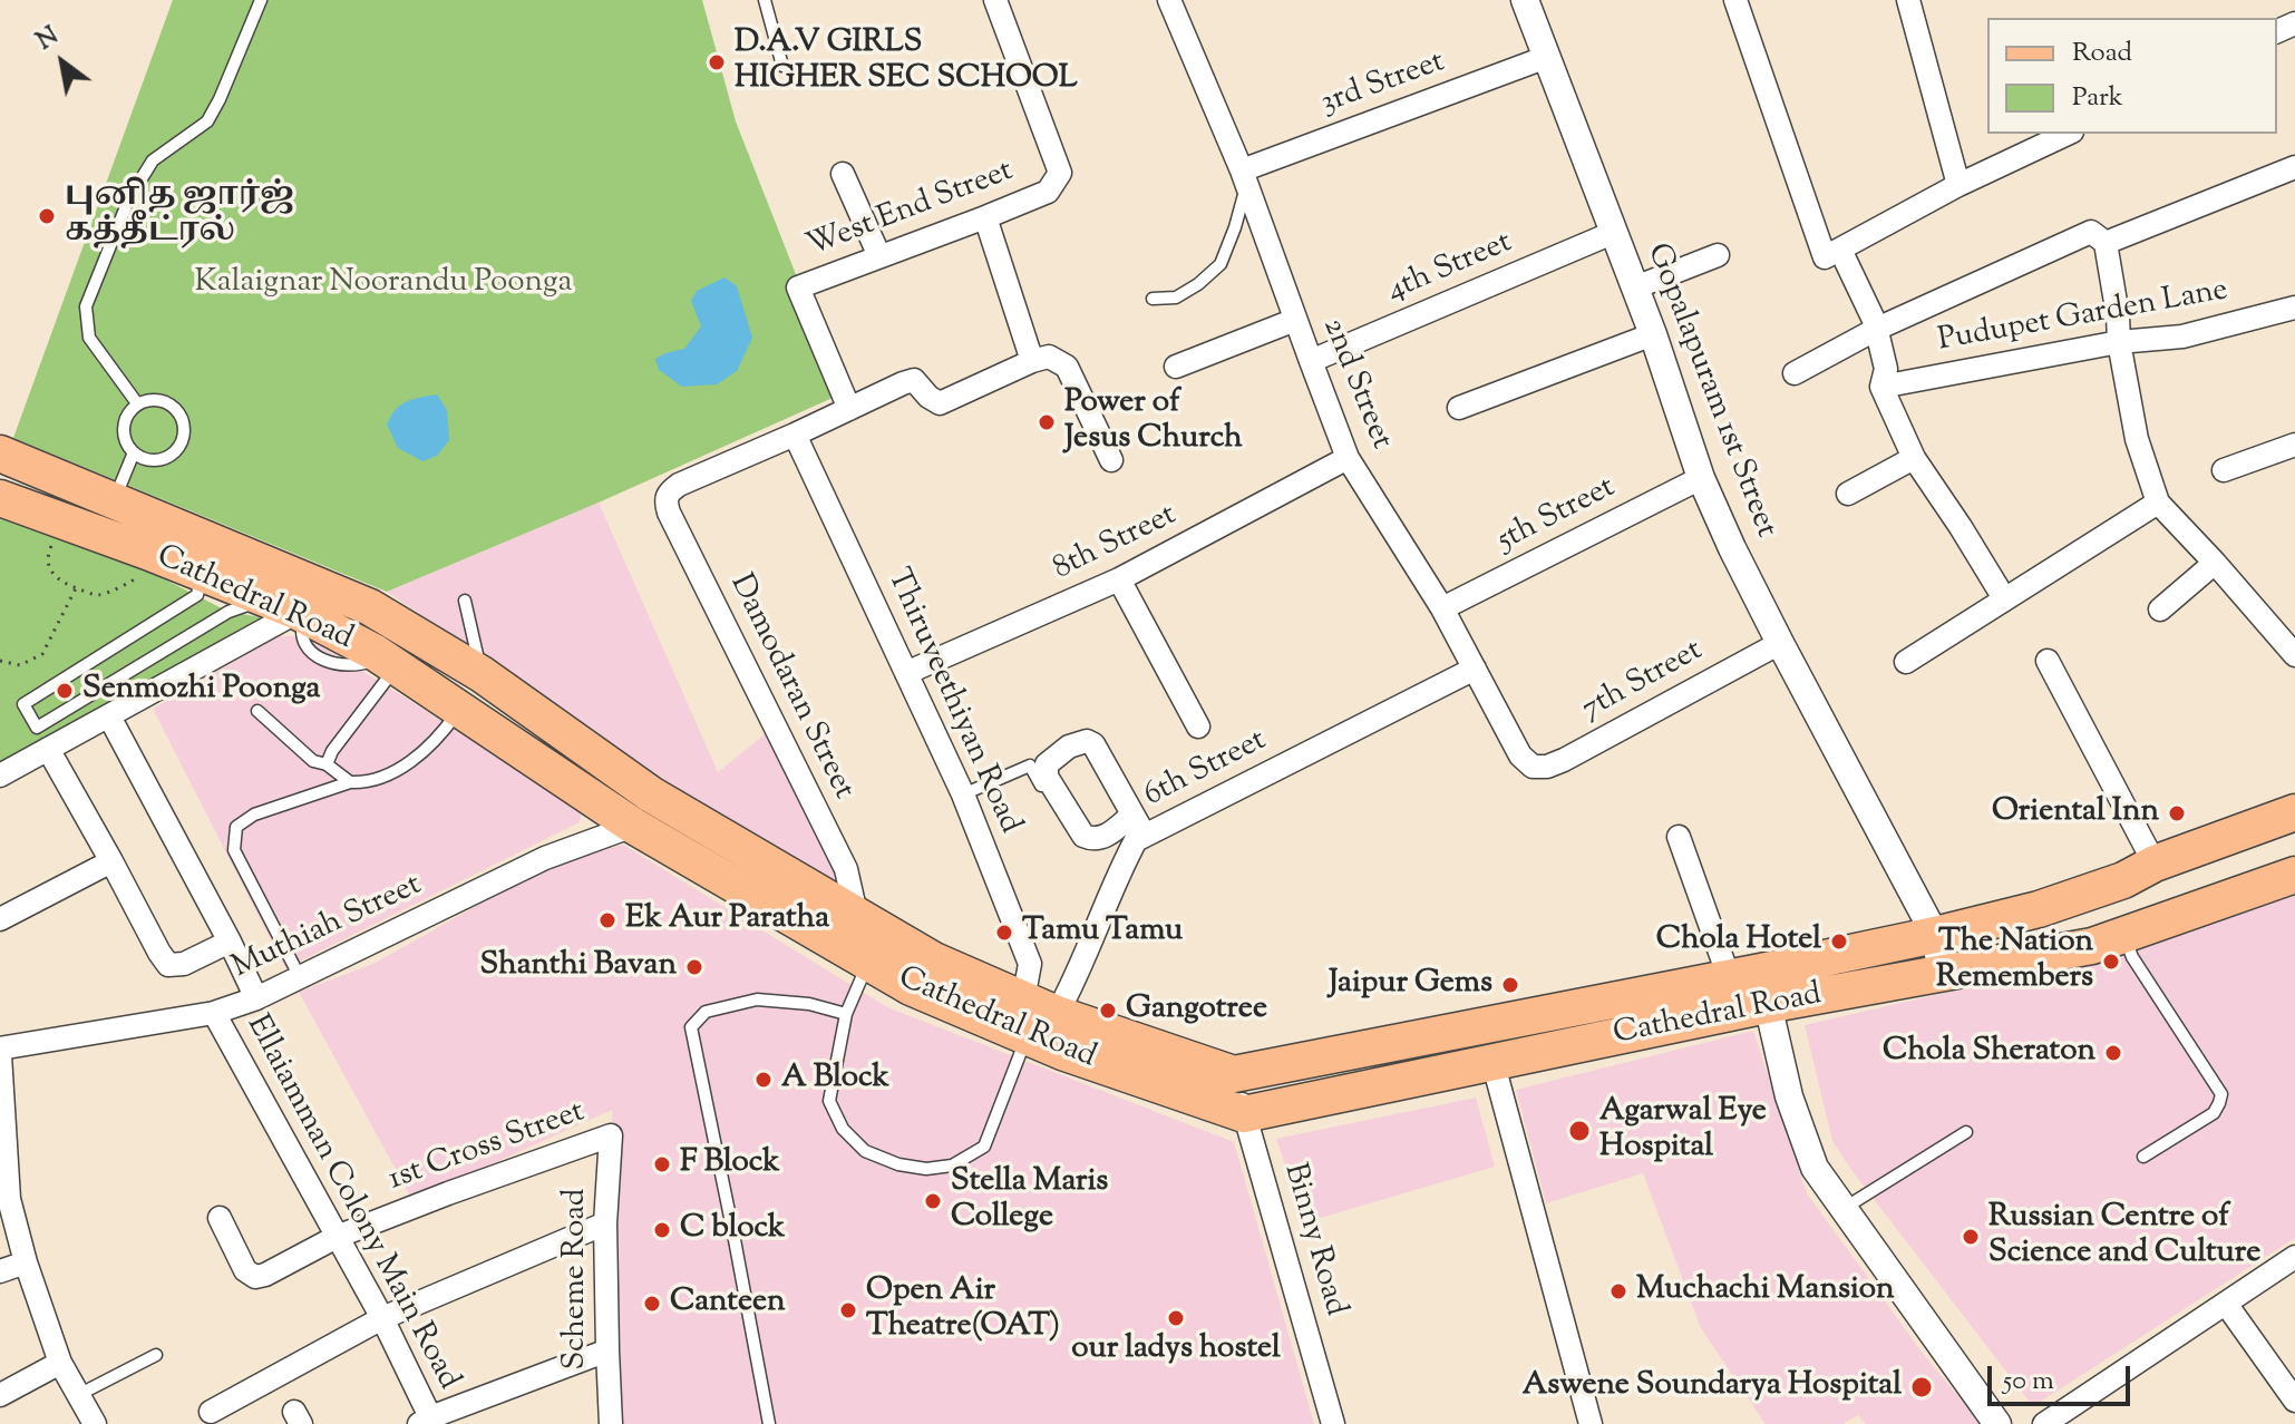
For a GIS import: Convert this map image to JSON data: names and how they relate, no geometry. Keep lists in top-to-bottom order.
{
  "streets": {
    "main road": ["Cathedral Road"],
    "street": [
      "3rd Street",
      "West End Street",
      "4th Street",
      "Pudupet Garden Lane",
      "2nd Street",
      "Gopalapuram 1st Street",
      "5th Street",
      "8th Street",
      "7th Street",
      "Damodaran Street",
      "Thiruveethiyan Road",
      "6th Street",
      "Muthiah Street",
      "1st Cross Street",
      "Ellaiamman Colony Main Road",
      "Binny Road",
      "Scheme Road"
    ]
  },
  "crossings": [
    ["3rd Street", "2nd Street"],
    ["3rd Street", "Gopalapuram 1st Street"],
    ["4th Street", "2nd Street"],
    ["4th Street", "Gopalapuram 1st Street"],
    ["2nd Street", "5th Street"],
    ["2nd Street", "8th Street"],
    ["2nd Street", "7th Street"],
    ["2nd Street", "6th Street"],
    ["Gopalapuram 1st Street", "5th Street"],
    ["Gopalapuram 1st Street", "Cathedral Road"],
    ["Gopalapuram 1st Street", "7th Street"],
    ["8th Street", "Thiruveethiyan Road"],
    ["Cathedral Road", "Damodaran Street"],
    ["Cathedral Road", "Thiruveethiyan Road"],
    ["Cathedral Road", "6th Street"],
    ["Cathedral Road", "Muthiah Street"],
    ["Cathedral Road", "Binny Road"],
    ["Damodaran Street", "Thiruveethiyan Road"],
    ["Muthiah Street", "Ellaiamman Colony Main Road"],
    ["1st Cross Street", "Ellaiamman Colony Main Road"],
    ["1st Cross Street", "Scheme Road"]
  ],
  "parks": ["Kalaignar Noorandu Poonga"],
  "places": [
    "D.A.V GIRLS HIGHER SEC SCHOOL",
    "புனித ஜார்ஜ் கத்தீட்ரல்",
    "Power of Jesus Church",
    "Senmozhi Poonga",
    "Oriental Inn",
    "Ek Aur Paratha",
    "Tamu Tamu",
    "Chola Hotel",
    "The Nation Remembers",
    "Shanthi Bavan",
    "Jaipur Gems",
    "Gangotree",
    "Chola Sheraton",
    "A Block",
    "Agarwal Eye Hospital",
    "F Block",
    "Stella Maris College",
    "C block",
    "Russian Centre of Science and Culture",
    "Muchachi Mansion",
    "Canteen",
    "Open Air Theatre(OAT)",
    "our ladys hostel",
    "Aswene Soundarya Hospital"
  ],
  "legend": ["Road", "Park"],
  "scale_bar": "50 m",
  "north": "top left"
}
